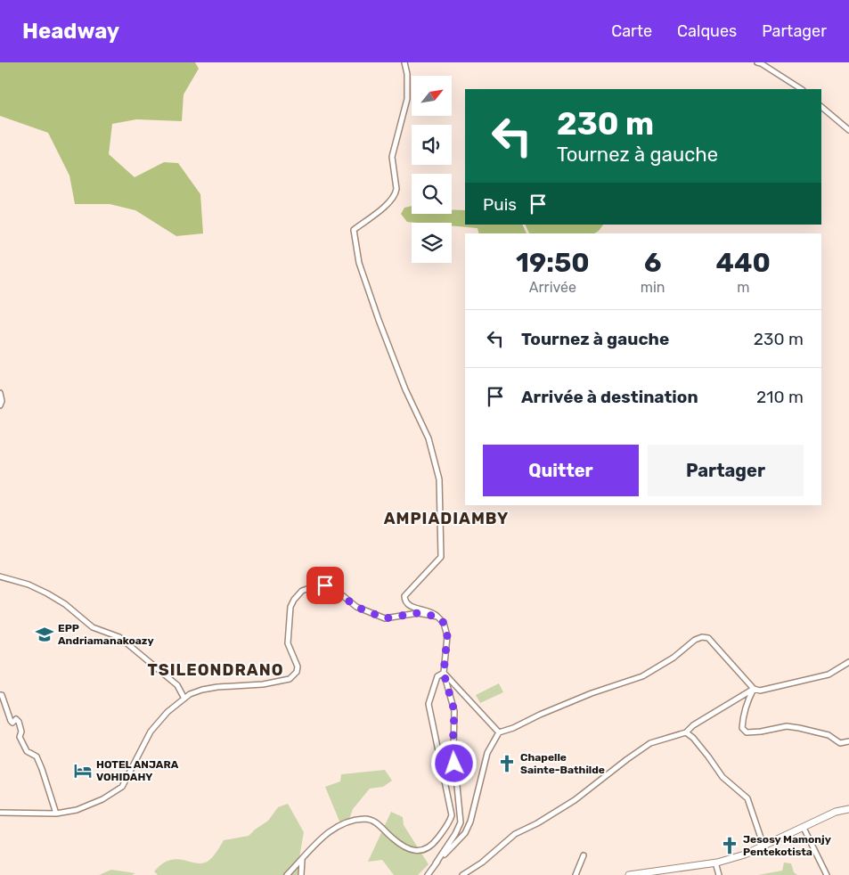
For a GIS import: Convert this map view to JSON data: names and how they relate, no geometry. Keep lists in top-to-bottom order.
{
  "districts": ["AMPIADIAMBY", "TSILEONDRANO"],
  "places": {
    "school or university": ["EPP Andriamanakoazy"],
    "church": ["Chapelle Sainte-Bathilde", "Jesosy Mamonjy Pentekotista"],
    "hotel": ["HOTEL ANJARA VOHIDAHY"]
  },
  "north": "top right",
  "page": {
    "header": "Headway",
    "nav": ["Carte", "Calques", "Partager"],
    "turn": ["230 m", "Tournez à gauche"],
    "then": "Puis",
    "eta": [
      "19:50",
      "Arrivée",
      "6",
      "min",
      "440",
      "m"
    ],
    "list": [
      {
        "name": "Tournez à gauche",
        "value": "230 m"
      },
      {
        "name": "Arrivée à destination",
        "value": "210 m"
      }
    ],
    "buttons": ["Quitter", "Partager"]
  }
}
